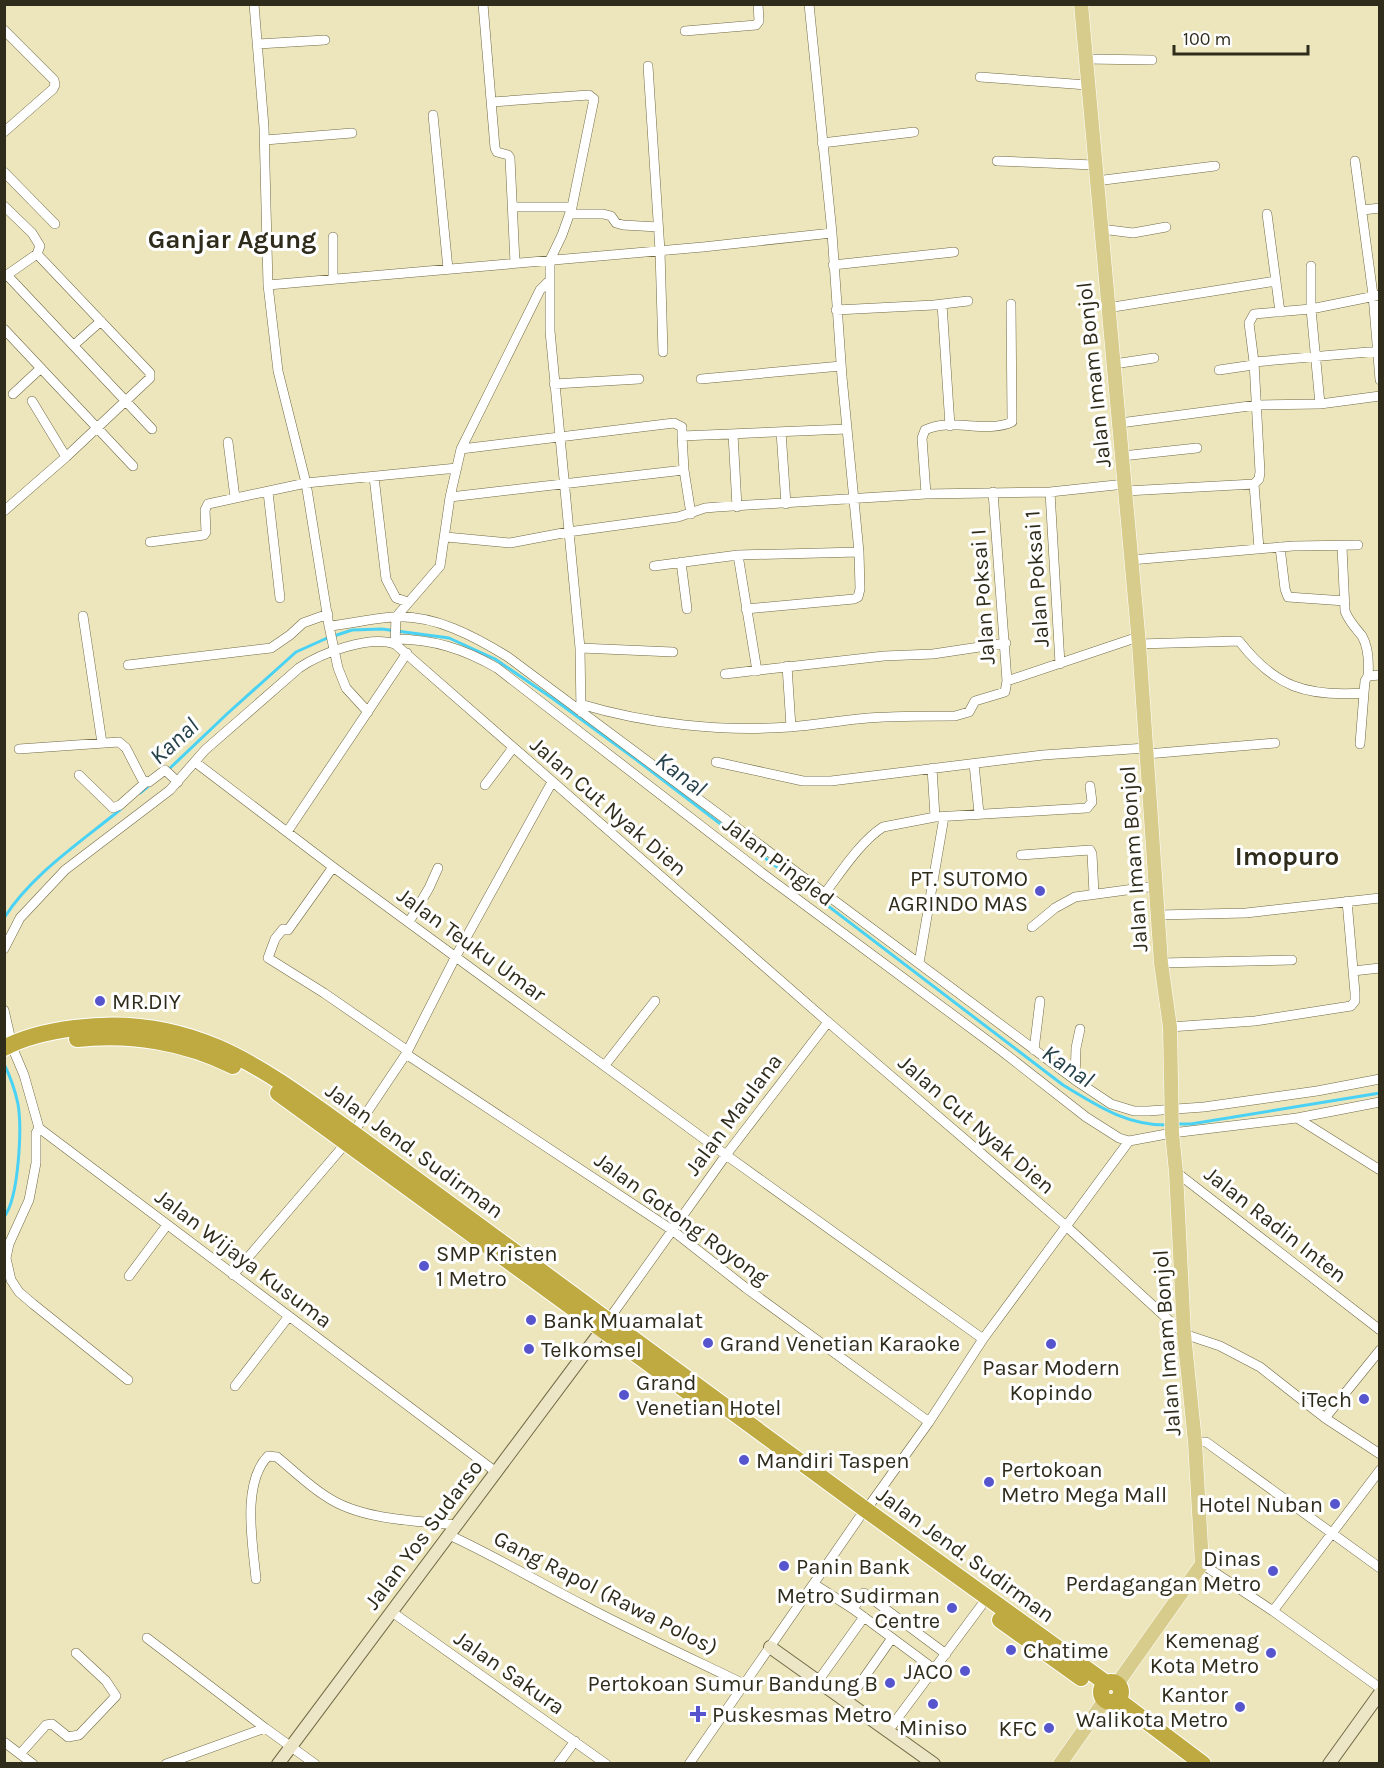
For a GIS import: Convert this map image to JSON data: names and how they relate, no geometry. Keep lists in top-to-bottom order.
{
  "streets": {
    "highway": ["Jalan Jend. Sudirman"],
    "main road": ["Jalan Imam Bonjol"],
    "street": [
      "Jalan Poksai 1",
      "Jalan Poksai I",
      "Jalan Cut Nyak Dien",
      "Jalan Pingled",
      "Jalan Teuku Umar",
      "Jalan Maulana",
      "Jalan Gotong Royong",
      "Jalan Radin Inten",
      "Jalan Wijaya Kusuma",
      "Jalan Yos Sudarso",
      "Gang Rapol (Rawa Polos)",
      "Jalan Sakura"
    ]
  },
  "crossings": [
    ["Jalan Imam Bonjol", "Jalan Poksai I"],
    ["Jalan Imam Bonjol", "Jalan Cut Nyak Dien"],
    ["Jalan Imam Bonjol", "Jalan Radin Inten"],
    ["Jalan Poksai 1", "Jalan Poksai I"],
    ["Jalan Cut Nyak Dien", "Jalan Pingled"],
    ["Jalan Cut Nyak Dien", "Jalan Maulana"],
    ["Jalan Teuku Umar", "Jalan Maulana"],
    ["Jalan Teuku Umar", "Jalan Gotong Royong"],
    ["Jalan Maulana", "Jalan Jend. Sudirman"],
    ["Jalan Maulana", "Jalan Gotong Royong"],
    ["Jalan Maulana", "Jalan Yos Sudarso"],
    ["Jalan Jend. Sudirman", "Jalan Yos Sudarso"],
    ["Jalan Wijaya Kusuma", "Jalan Yos Sudarso"],
    ["Jalan Yos Sudarso", "Gang Rapol (Rawa Polos)"],
    ["Jalan Yos Sudarso", "Jalan Sakura"]
  ],
  "districts": ["Ganjar Agung", "Imopuro"],
  "water": ["Kanal"],
  "places": {
    "other": [
      "PT. SUTOMO AGRINDO MAS",
      "MR.DIY",
      "SMP Kristen 1 Metro",
      "Bank Muamalat",
      "Grand Venetian Karaoke",
      "Pasar Modern Kopindo",
      "Telkomsel",
      "Grand Venetian Hotel",
      "iTech",
      "Mandiri Taspen",
      "Pertokoan Metro Mega Mall",
      "Hotel Nuban",
      "Panin Bank",
      "Dinas Perdagangan Metro",
      "Metro Sudirman Centre",
      "Chatime",
      "Kemenag Kota Metro",
      "JACO",
      "Pertokoan Sumur Bandung B",
      "Miniso",
      "Kantor Walikota Metro",
      "KFC"
    ],
    "health": ["Puskesmas Metro"]
  },
  "scale_bar": "100 m"
}
